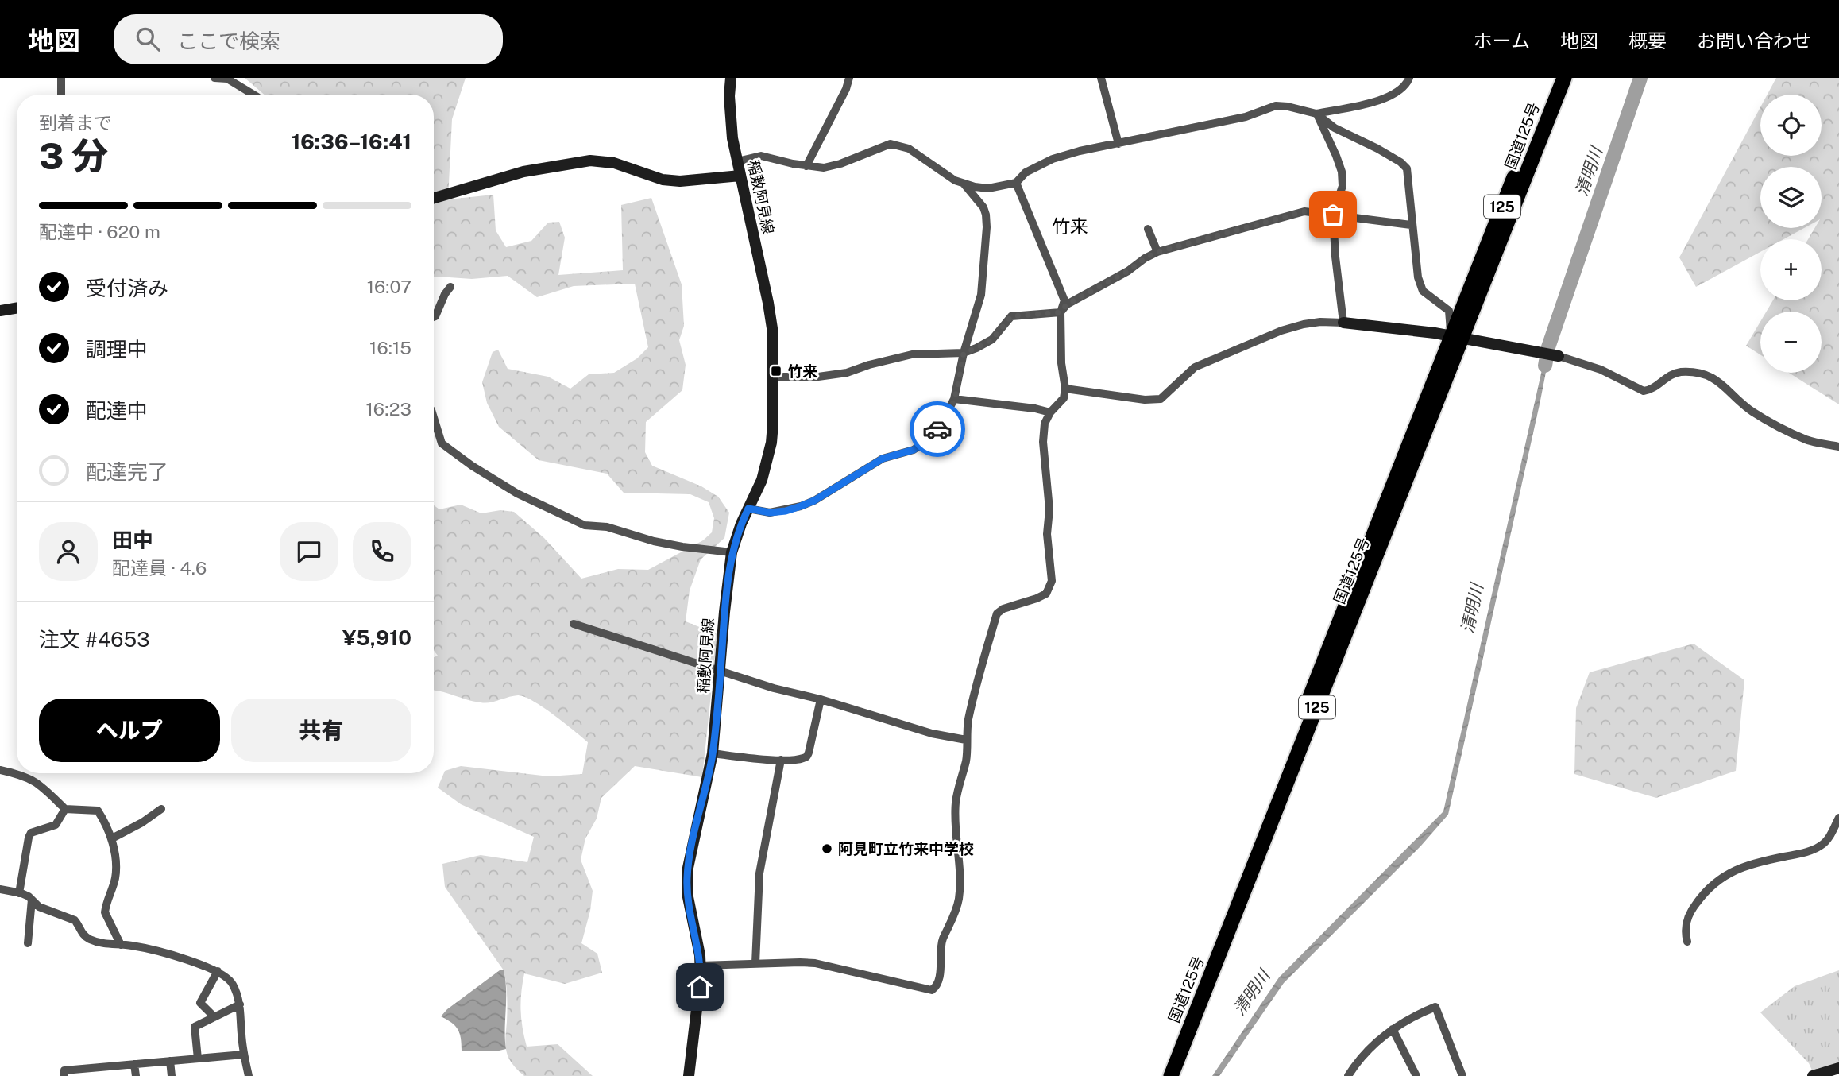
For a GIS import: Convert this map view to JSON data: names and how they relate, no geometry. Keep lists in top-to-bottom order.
{
  "streets": {
    "highway": ["国道125号", "125"],
    "main road": ["稲敷阿見線"]
  },
  "districts": ["竹来"],
  "water": ["清明川"],
  "places": {
    "transit": ["竹来"],
    "other": ["阿見町立竹来中学校"]
  },
  "page": {
    "header": "地図",
    "search": "ここで検索",
    "nav": [
      "ホーム",
      "地図",
      "概要",
      "お問い合わせ"
    ],
    "map_buttons": ["+", "−"],
    "heading": ["3 分", "到着まで", "16:36–16:41"],
    "panel": [
      "田中",
      "配達員 · 4.6",
      "注文 #4653",
      "¥5,910"
    ],
    "bar": "配達中 · 620 m",
    "list": [
      ["受付済み", "16:07"],
      ["調理中", "16:15"],
      ["配達中", "16:23"],
      "配達完了"
    ],
    "buttons": ["ヘルプ", "共有"]
  }
}
